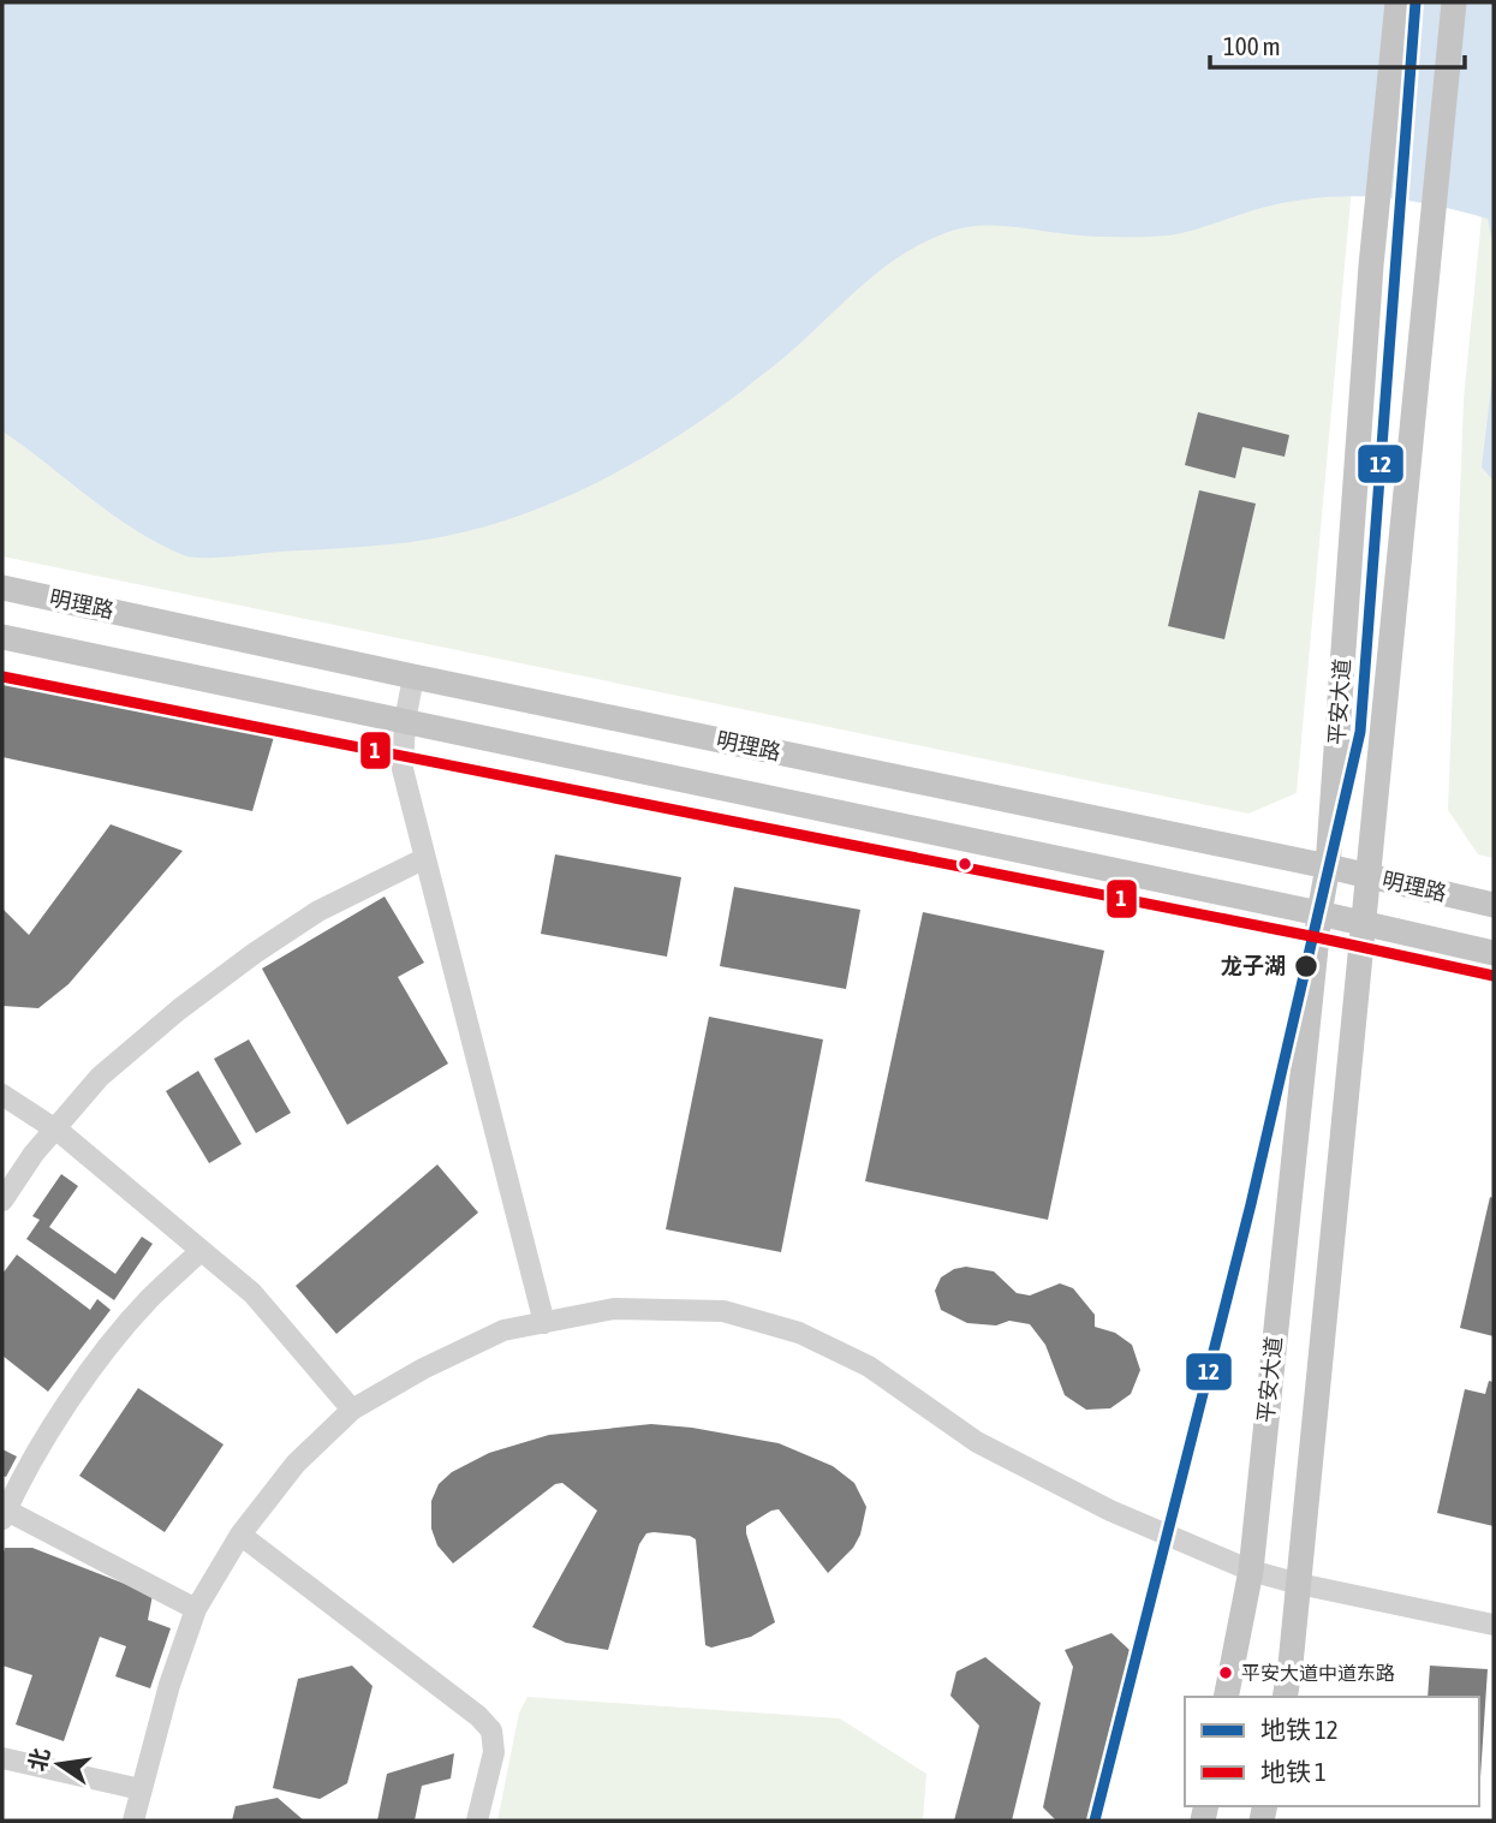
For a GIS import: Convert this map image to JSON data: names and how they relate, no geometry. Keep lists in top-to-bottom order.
{
  "streets": {
    "main road": ["明理路", "平安大道"]
  },
  "crossings": [
    ["明理路", "平安大道"]
  ],
  "places": ["龙子湖", "平安大道中道东路"],
  "lines": ["metro line 12", "metro line 1"],
  "legend": ["地铁 12", "地铁 1"],
  "scale_bar": "100 m",
  "north": "left"
}
